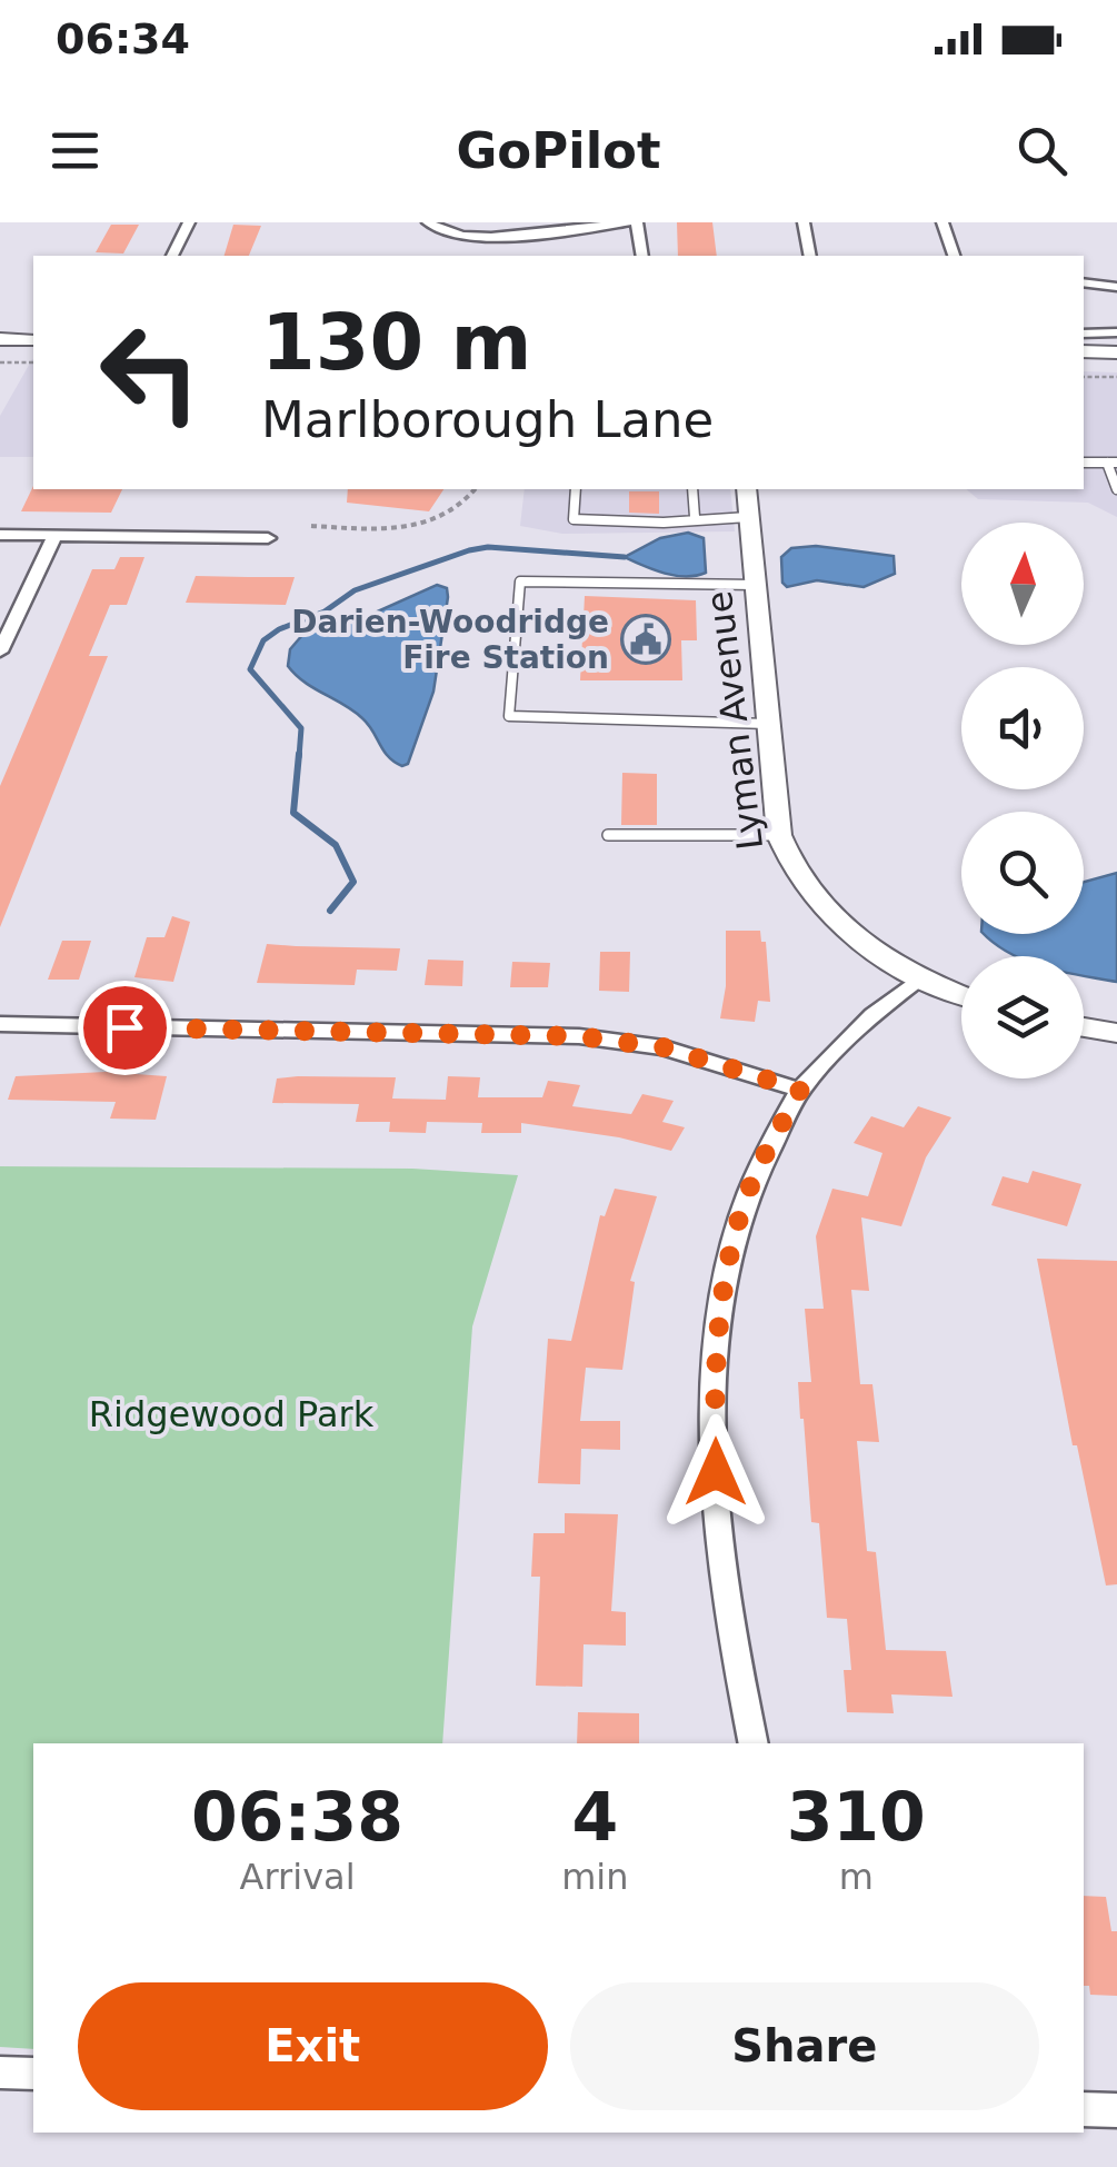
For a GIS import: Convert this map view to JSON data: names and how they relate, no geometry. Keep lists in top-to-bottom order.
{
  "streets": {
    "street": ["Lyman Avenue"]
  },
  "parks": ["Ridgewood Park"],
  "places": {
    "public building": ["Darien-Woodridge Fire Station"]
  },
  "north": "top",
  "page": {
    "status": "06:34",
    "header": "GoPilot",
    "turn": ["130 m", "Marlborough Lane"],
    "eta": [
      "06:38",
      "Arrival",
      "4",
      "min",
      "310",
      "m"
    ],
    "buttons": ["Exit", "Share"]
  }
}
